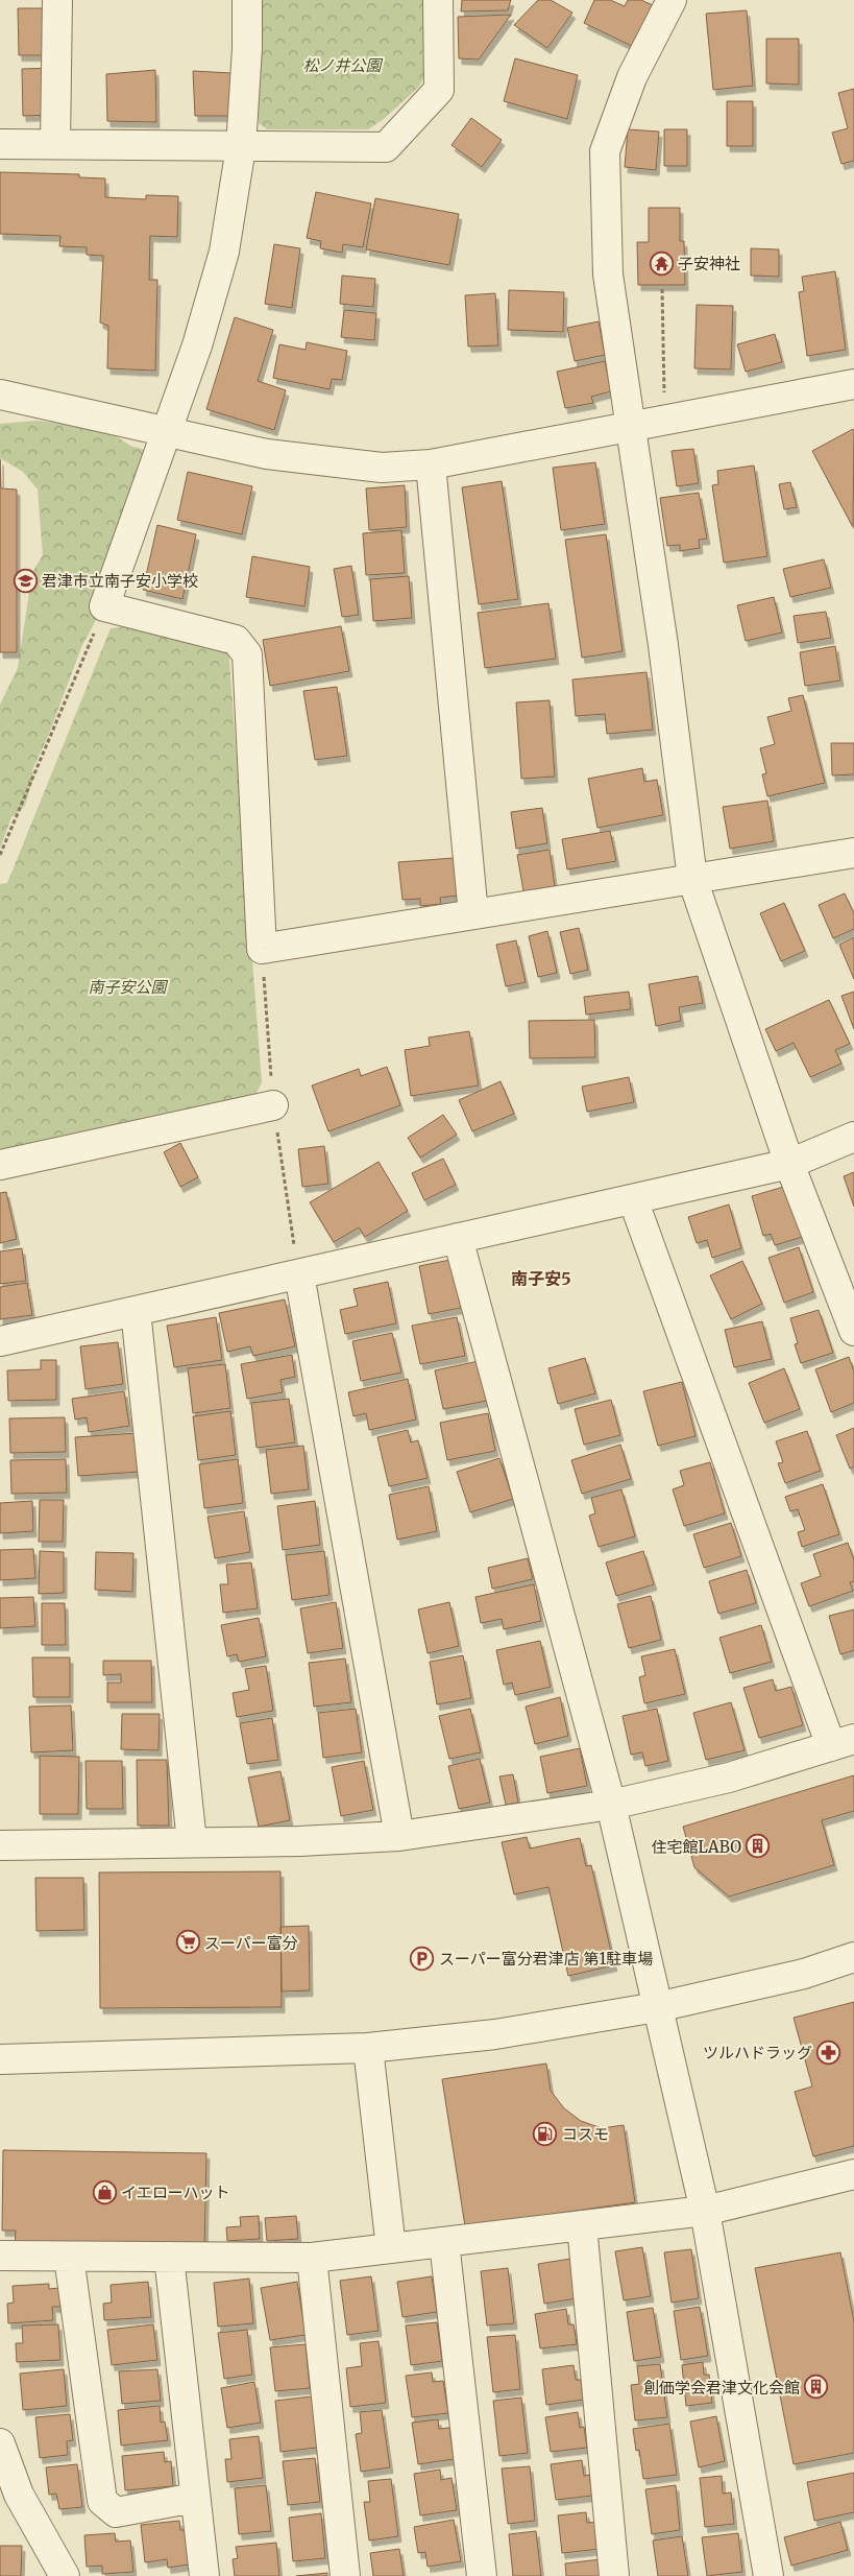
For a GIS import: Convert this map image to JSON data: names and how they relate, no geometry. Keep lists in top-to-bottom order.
{
  "districts": ["南子安5"],
  "parks": ["松ノ井公園", "南子安公園"],
  "places": {
    "temple": ["子安神社"],
    "school or university": ["君津市立南子安小学校"],
    "building": ["住宅館LABO", "創価学会君津文化会館"],
    "supermarket": ["スーパー富分"],
    "parking": ["スーパー富分君津店 第1駐車場"],
    "pharmacy": ["ツルハドラッグ"],
    "fuel station": ["コスモ"],
    "shop": ["イエローハット"]
  }
}
